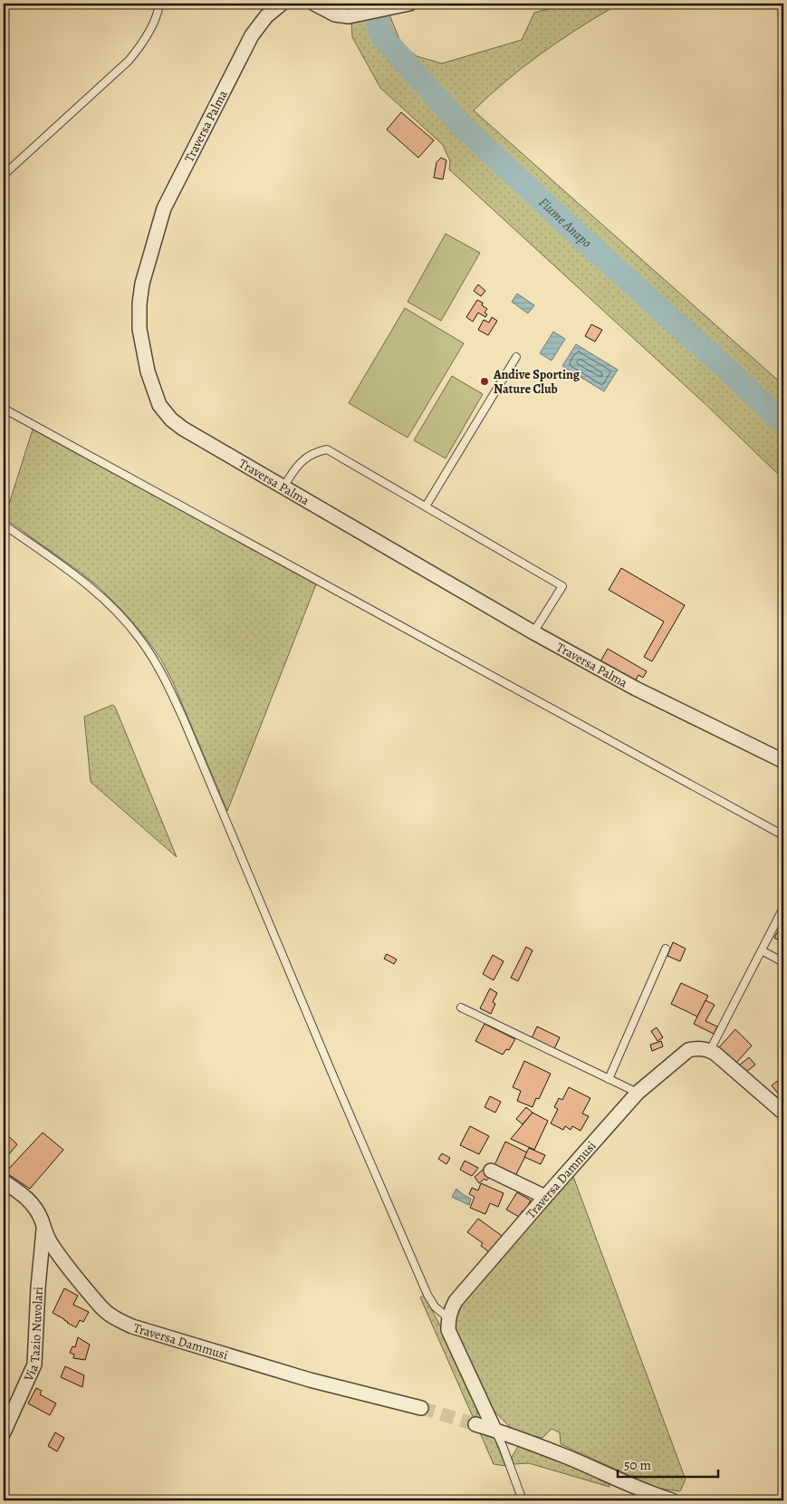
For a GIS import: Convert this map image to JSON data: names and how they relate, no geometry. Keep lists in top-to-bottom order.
{
  "streets": {
    "street": ["Traversa Palma", "Traversa Dammusi", "Via Tazio Nuvolari"]
  },
  "crossings": [
    ["Traversa Dammusi", "Via Tazio Nuvolari"]
  ],
  "water": ["Fiume Anapo"],
  "places": ["Andive Sporting Nature Club"],
  "scale_bar": "50 m"
}
